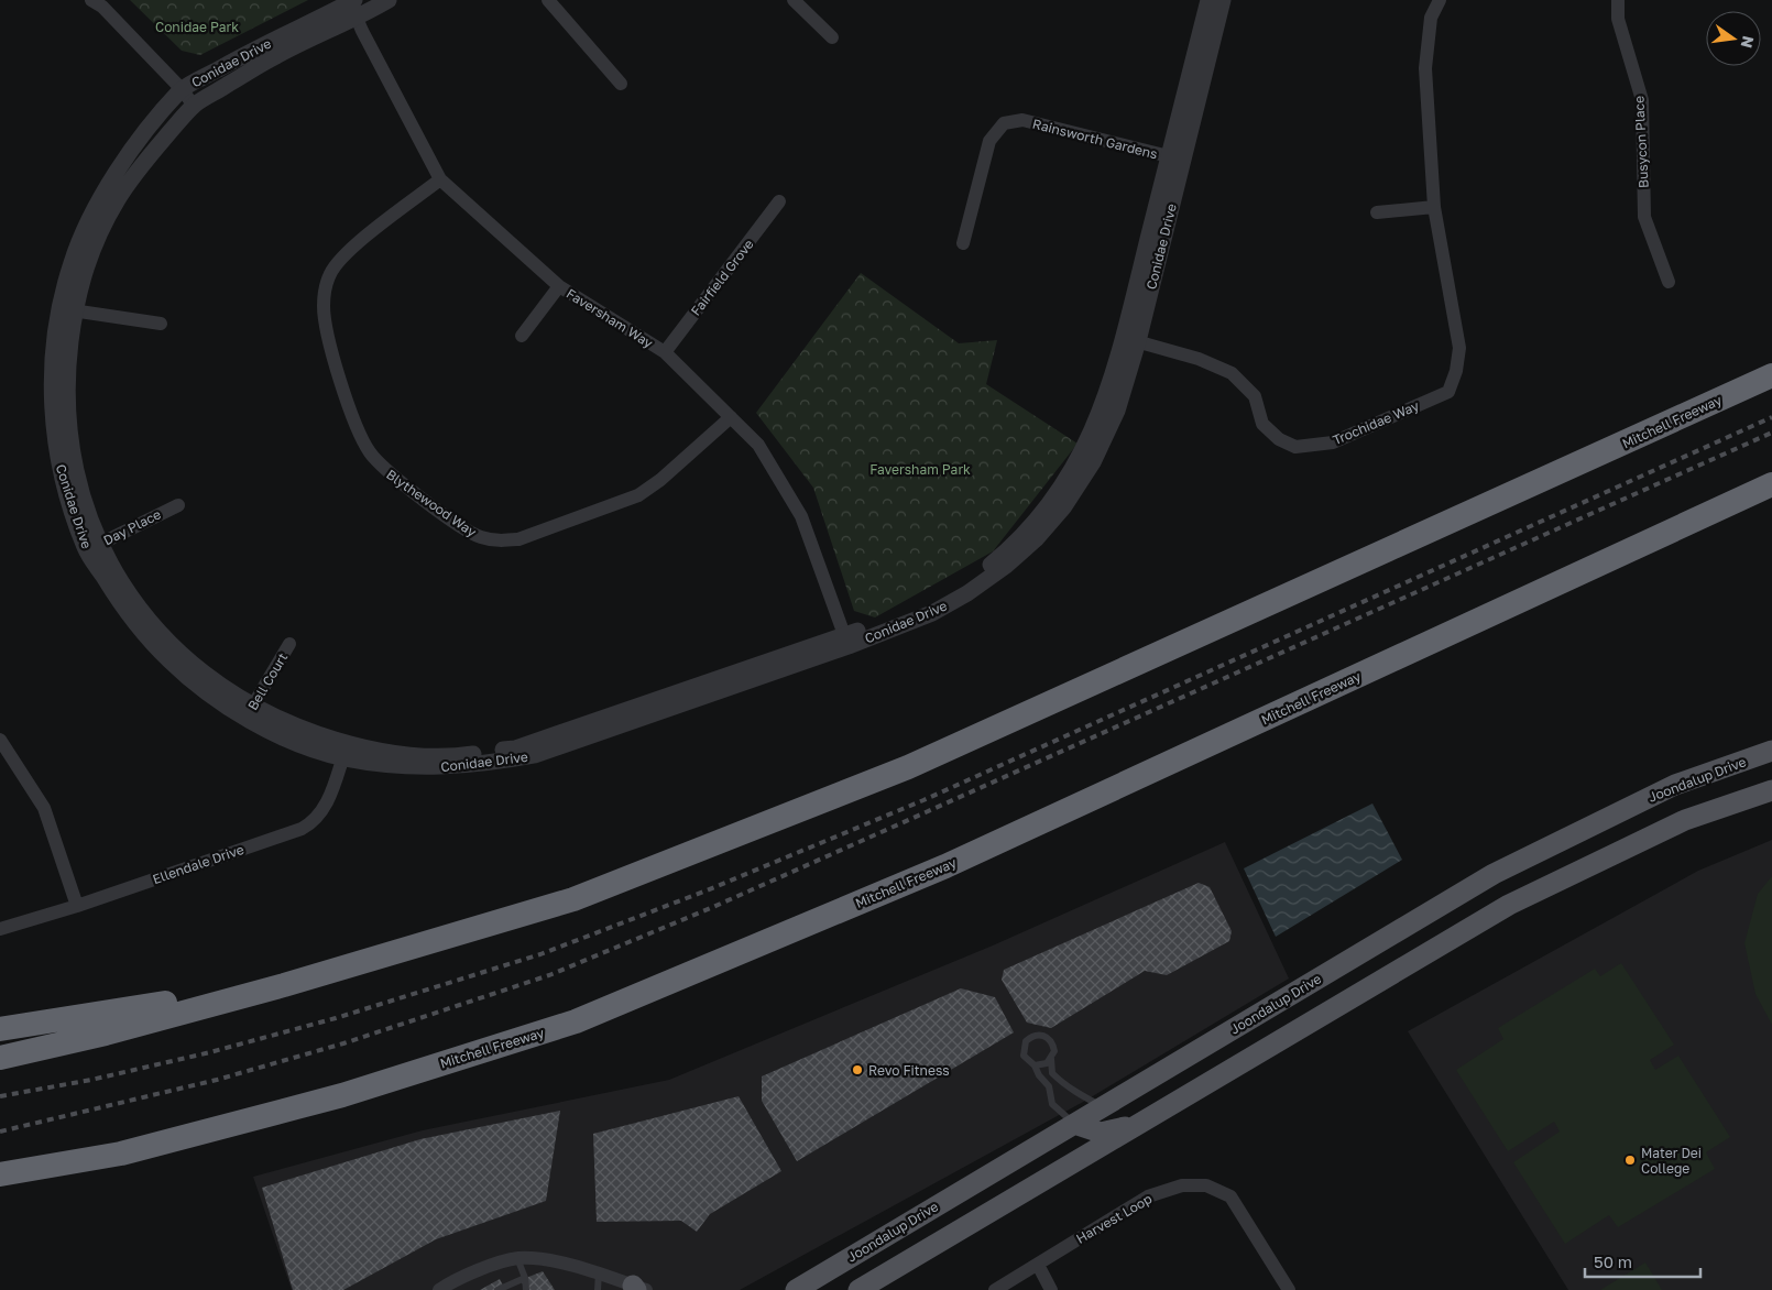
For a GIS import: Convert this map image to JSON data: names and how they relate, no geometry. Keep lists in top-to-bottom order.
{
  "streets": {
    "highway": ["Mitchell Freeway"],
    "main road": ["Joondalup Drive"],
    "street": [
      "Conidae Drive",
      "Rainsworth Gardens",
      "Busycon Place",
      "Fairfield Grove",
      "Faversham Way",
      "Trochidae Way",
      "Blythewood Way",
      "Day Place",
      "Bell Court",
      "Ellendale Drive",
      "Harvest Loop"
    ]
  },
  "crossings": [
    ["Conidae Drive", "Rainsworth Gardens"],
    ["Conidae Drive", "Faversham Way"],
    ["Conidae Drive", "Trochidae Way"],
    ["Conidae Drive", "Day Place"],
    ["Conidae Drive", "Bell Court"],
    ["Conidae Drive", "Ellendale Drive"],
    ["Fairfield Grove", "Faversham Way"],
    ["Faversham Way", "Blythewood Way"]
  ],
  "parks": ["Conidae Park", "Faversham Park"],
  "places": ["Revo Fitness", "Mater Dei College"],
  "scale_bar": "50 m",
  "north": "right"
}
